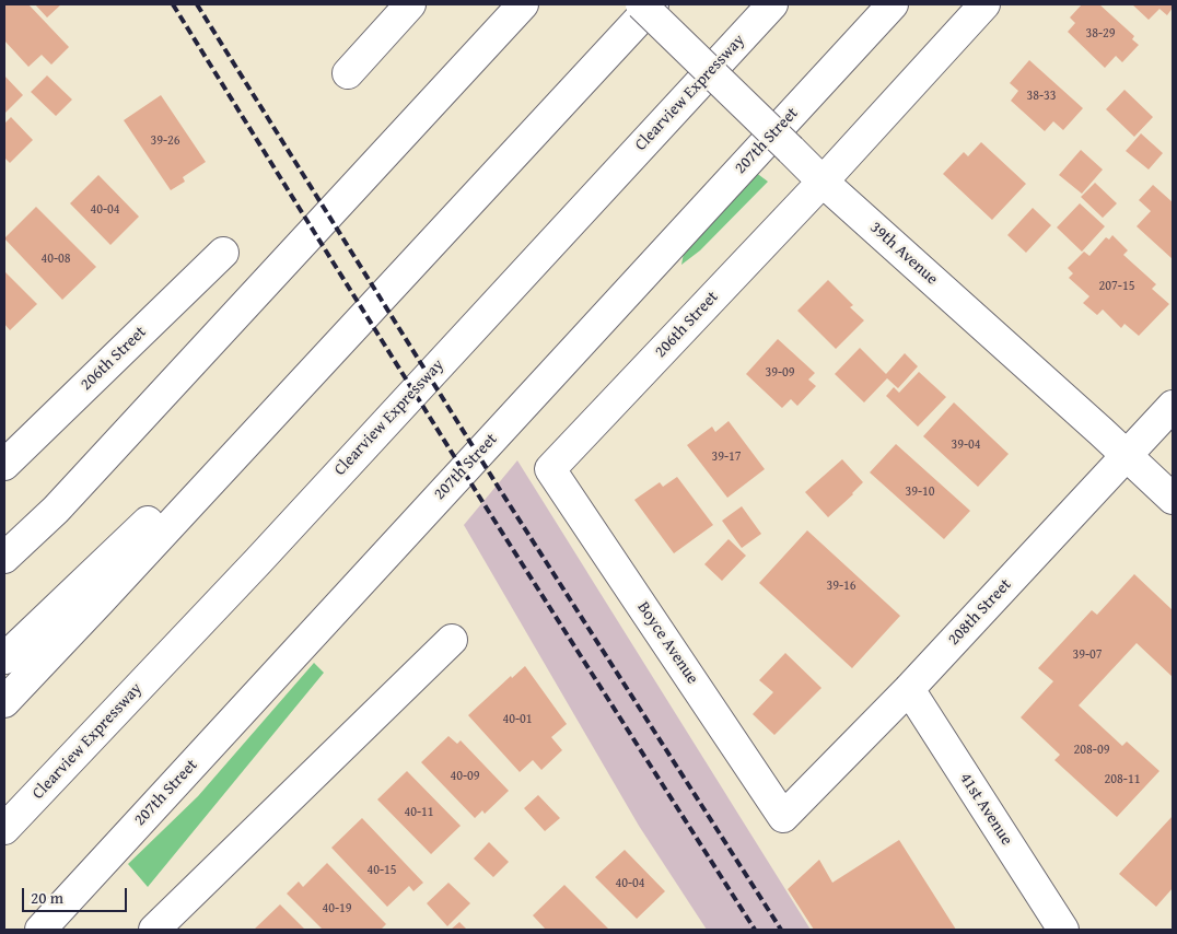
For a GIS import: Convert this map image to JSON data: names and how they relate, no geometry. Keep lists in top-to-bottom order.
{
  "streets": {
    "main road": [
      "Clearview Expressway",
      "207th Street",
      "39th Avenue",
      "206th Street",
      "208th Street",
      "Boyce Avenue",
      "41st Avenue"
    ]
  },
  "crossings": [
    ["39th Avenue", "206th Street"],
    ["39th Avenue", "208th Street"],
    ["206th Street", "Boyce Avenue"],
    ["208th Street", "Boyce Avenue"],
    ["208th Street", "41st Avenue"]
  ],
  "house_numbers": [
    "38-29",
    "38-33",
    "39-26",
    "40-04",
    "40-08",
    "207-15",
    "39-09",
    "39-04",
    "39-17",
    "39-10",
    "39-16",
    "39-07",
    "40-01",
    "208-09",
    "40-09",
    "208-11",
    "40-11",
    "40-15",
    "40-04",
    "40-19"
  ],
  "scale_bar": "20 m"
}
